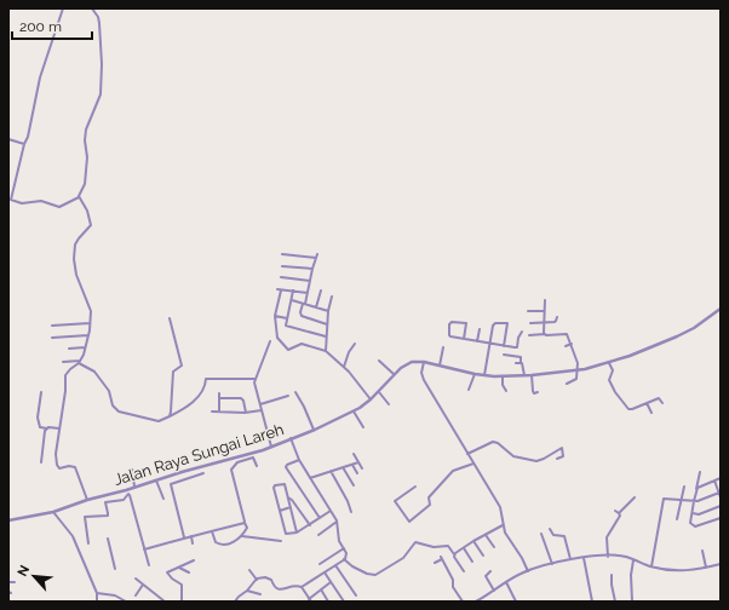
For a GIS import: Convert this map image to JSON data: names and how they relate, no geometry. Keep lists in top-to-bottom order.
{
  "streets": {
    "street": ["Jalan Raya Sungai Lareh"]
  },
  "scale_bar": "200 m",
  "north": "top left"
}
